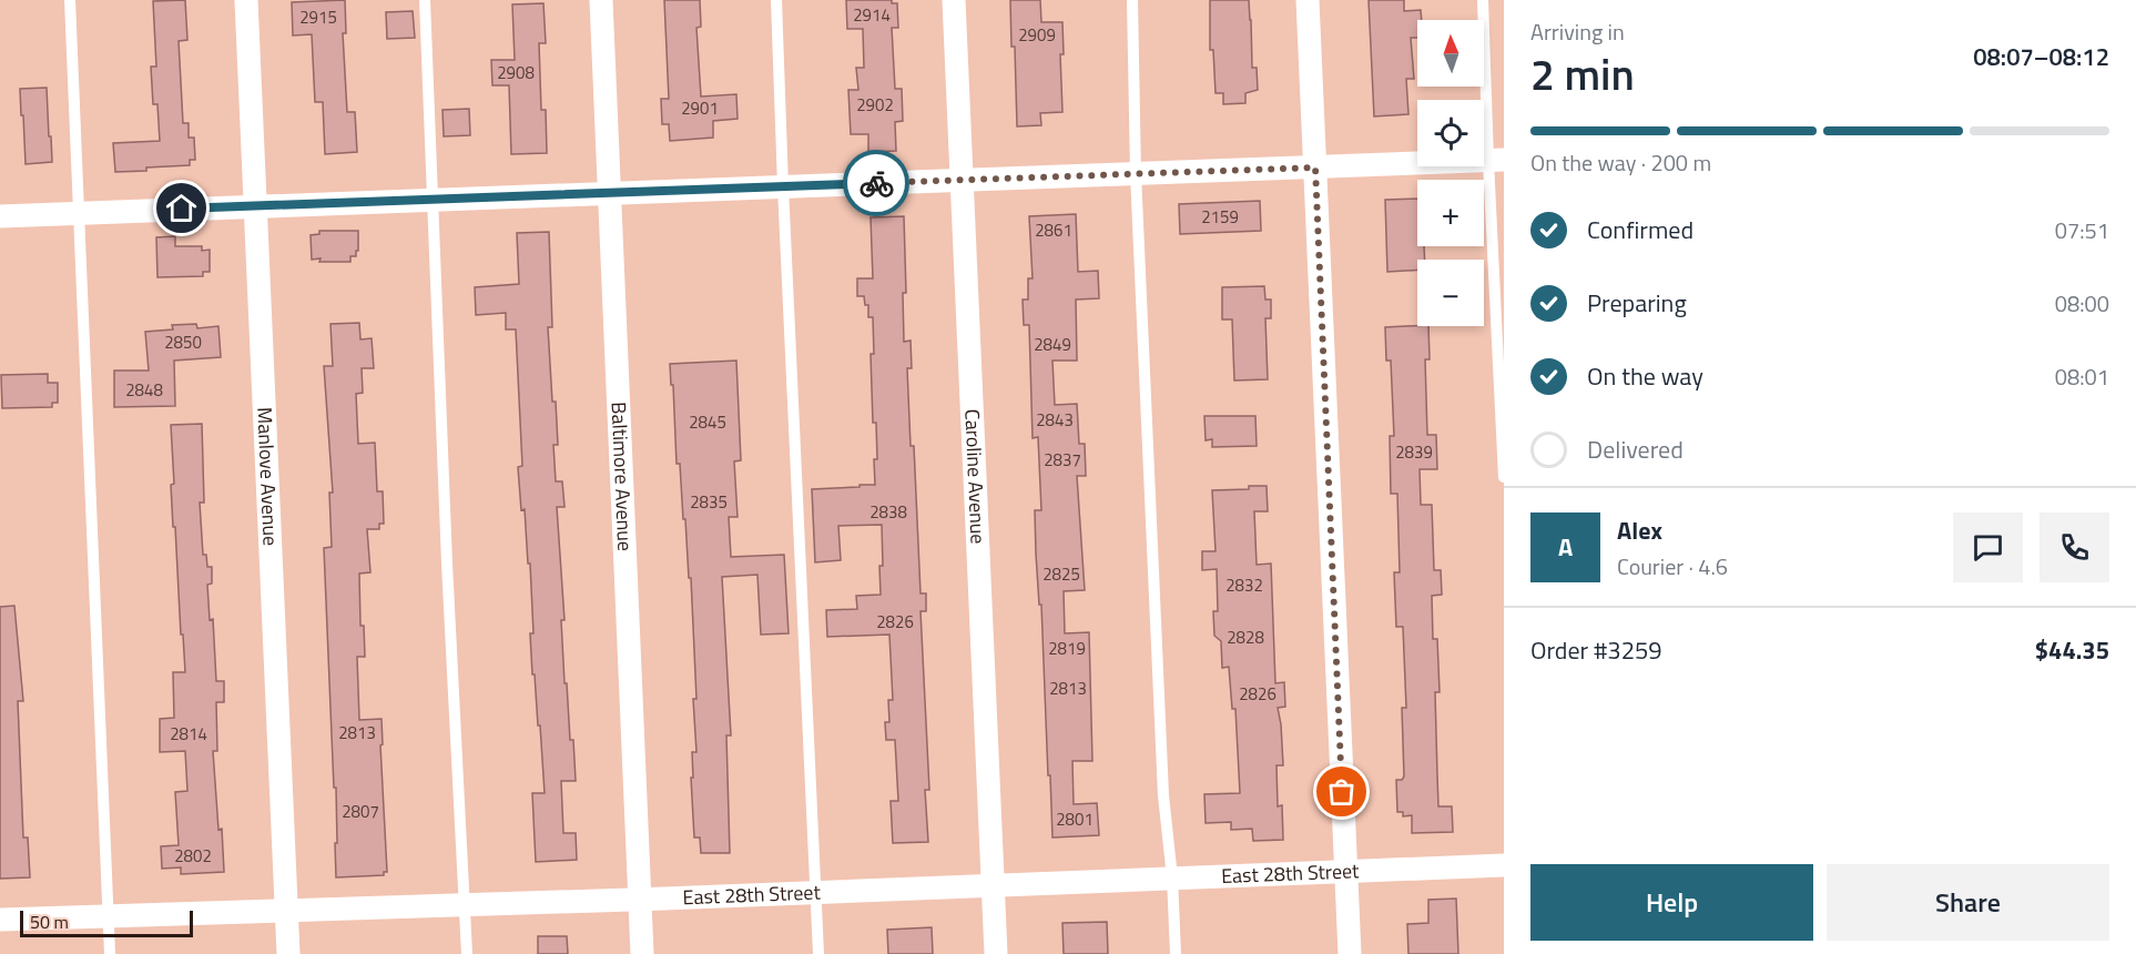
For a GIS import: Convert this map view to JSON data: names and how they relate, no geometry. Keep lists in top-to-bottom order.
{
  "streets": {
    "street": [
      "Manlove Avenue",
      "Baltimore Avenue",
      "Caroline Avenue",
      "East 28th Street"
    ]
  },
  "crossings": [
    ["Manlove Avenue", "East 28th Street"],
    ["Baltimore Avenue", "East 28th Street"],
    ["Caroline Avenue", "East 28th Street"]
  ],
  "house_numbers": [
    "2914",
    "2915",
    "2909",
    "2908",
    "2902",
    "2901",
    "2159",
    "2861",
    "2850",
    "2849",
    "2848",
    "2843",
    "2845",
    "2839",
    "2837",
    "2835",
    "2838",
    "2825",
    "2832",
    "2826",
    "2828",
    "2819",
    "2813",
    "2826",
    "2813",
    "2814",
    "2807",
    "2801",
    "2802"
  ],
  "scale_bar": "50 m",
  "north": "top",
  "page": {
    "heading": ["2 min", "Arriving in", "08:07–08:12"],
    "panel": [
      "Alex",
      "Courier · 4.6",
      "Order #3259",
      "$44.35"
    ],
    "map_buttons": ["+", "−"],
    "bar": "On the way · 200 m",
    "list": [
      ["Confirmed", "07:51"],
      ["Preparing", "08:00"],
      ["On the way", "08:01"],
      "Delivered"
    ],
    "round": "A",
    "buttons": ["Help", "Share"],
    "scale": "50 m"
  }
}
